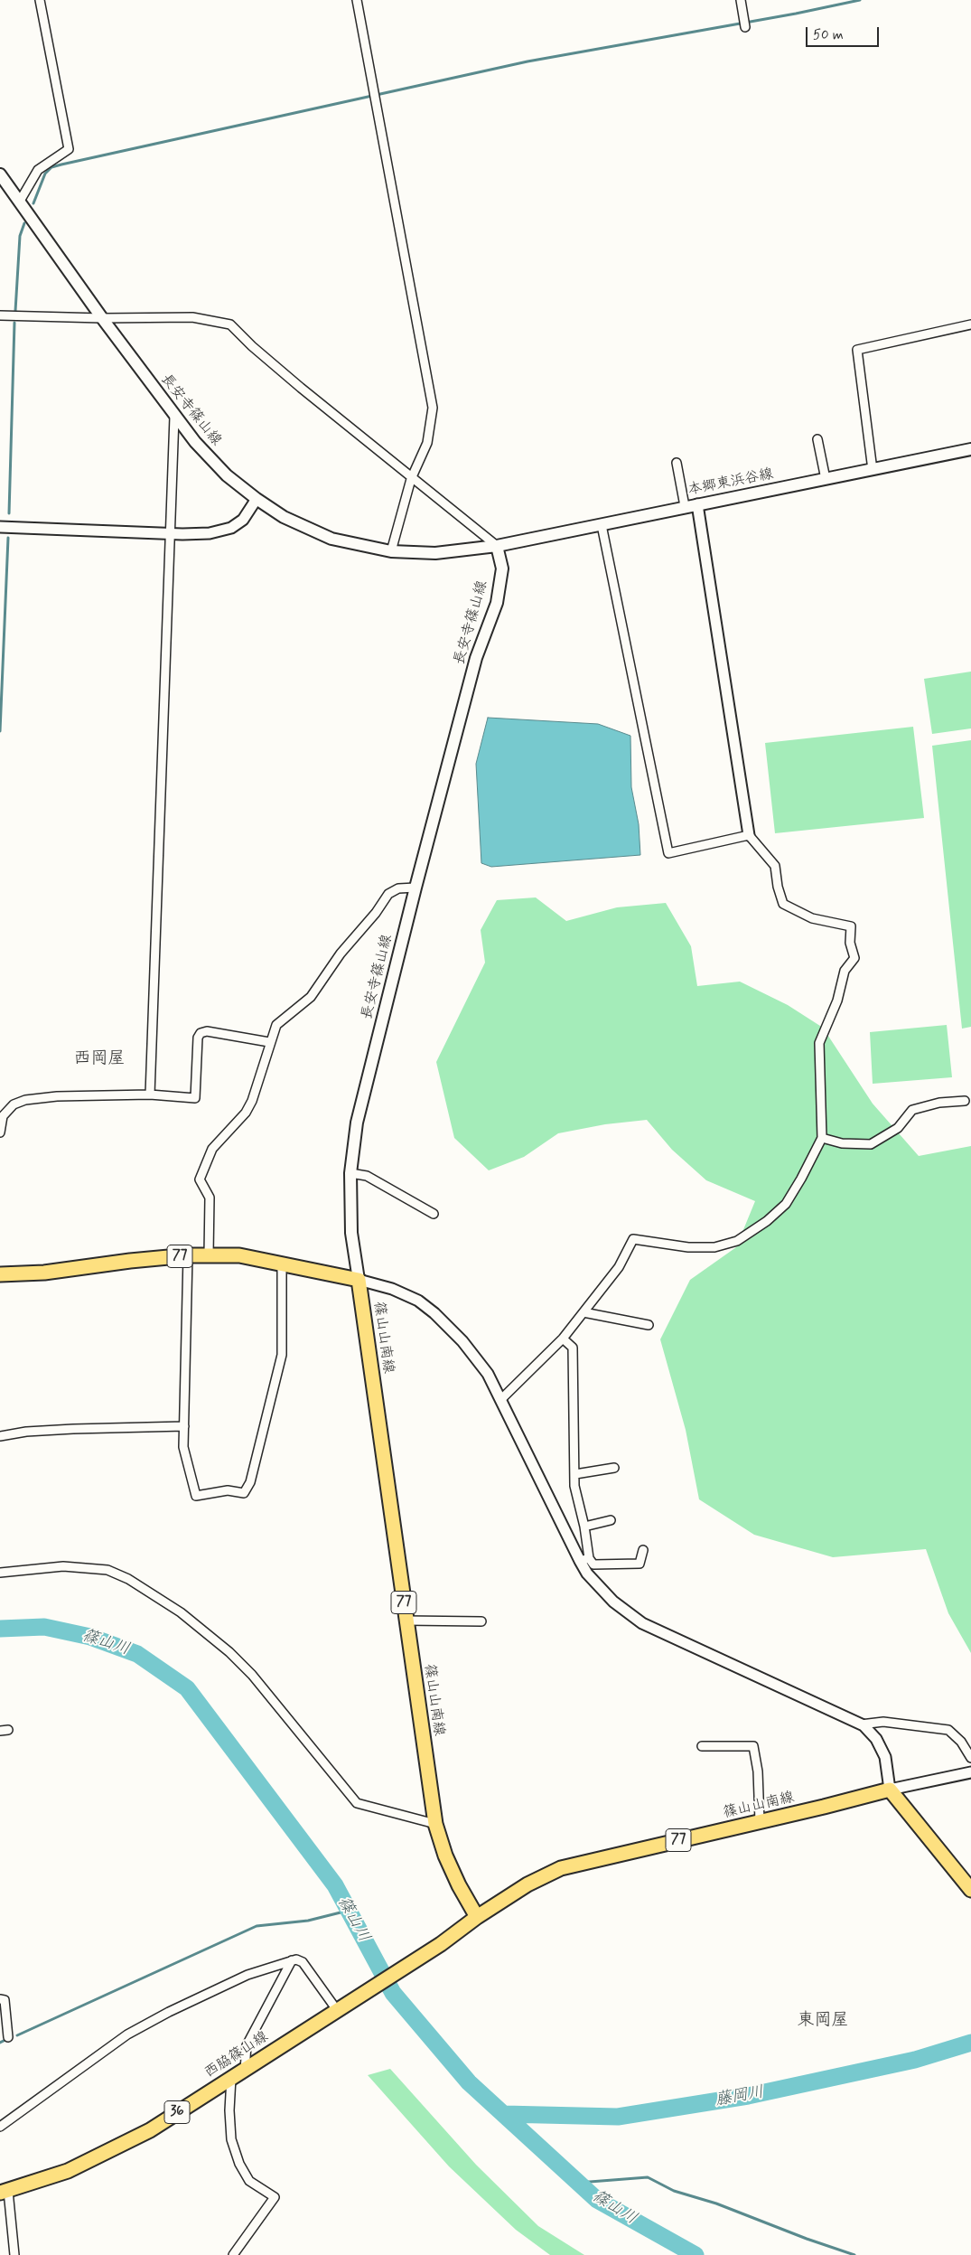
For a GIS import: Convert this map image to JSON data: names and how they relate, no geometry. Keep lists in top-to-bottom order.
{
  "streets": {
    "main road": [
      "長安寺篠山線",
      "本郷東浜谷線",
      "77",
      "篠山山南線",
      "西脇篠山線",
      "36"
    ]
  },
  "crossings": [
    ["長安寺篠山線", "本郷東浜谷線"],
    ["長安寺篠山線", "77"],
    ["長安寺篠山線", "篠山山南線"],
    ["77", "篠山山南線"],
    ["篠山山南線", "西脇篠山線"]
  ],
  "districts": ["西岡屋", "東岡屋"],
  "water": ["篠山川", "藤岡川"],
  "scale_bar": "50 m"
}
